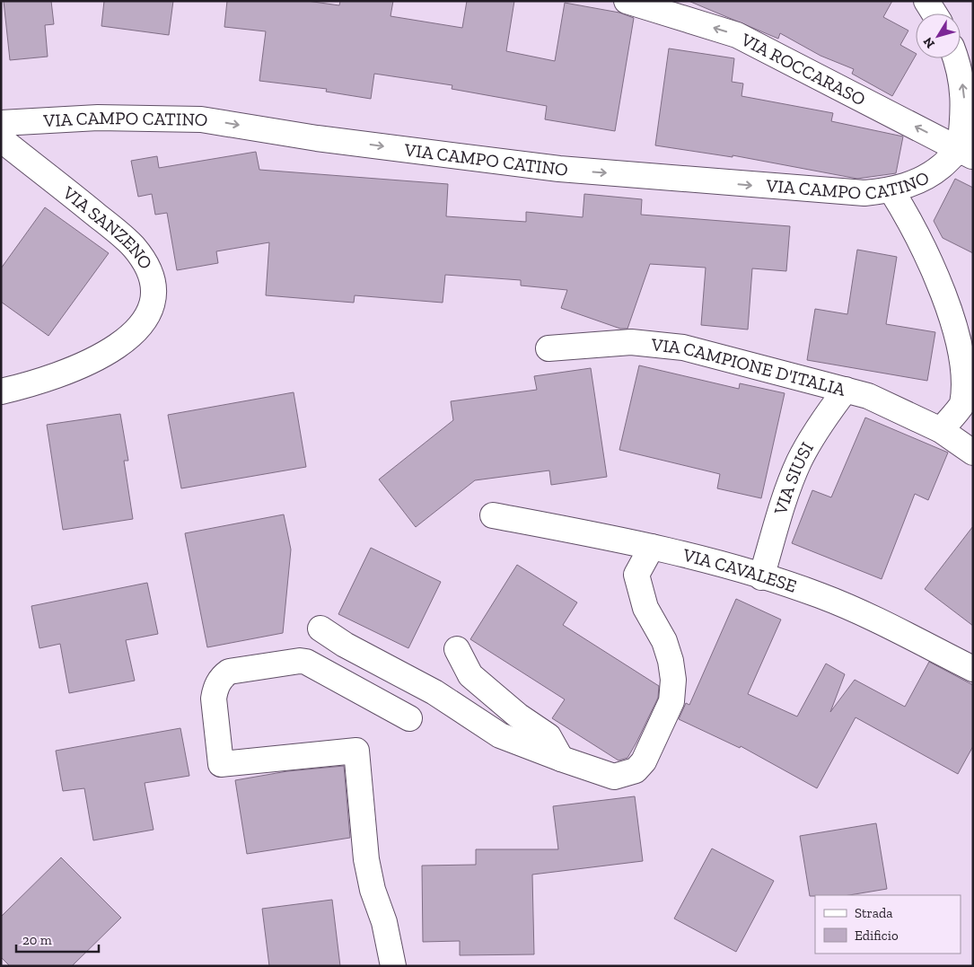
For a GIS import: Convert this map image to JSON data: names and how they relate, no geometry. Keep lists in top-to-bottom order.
{
  "streets": {
    "street": [
      "VIA ROCCARASO",
      "VIA CAMPO CATINO",
      "VIA SANZENO",
      "VIA CAMPIONE D'ITALIA",
      "VIA SIUSI",
      "VIA CAVALESE"
    ]
  },
  "crossings": [
    ["VIA ROCCARASO", "VIA CAMPO CATINO"],
    ["VIA CAMPIONE D'ITALIA", "VIA SIUSI"],
    ["VIA SIUSI", "VIA CAVALESE"]
  ],
  "one_way": ["VIA ROCCARASO", "VIA CAMPO CATINO"],
  "legend": ["Strada", "Edificio"],
  "scale_bar": "20 m",
  "north": "bottom left"
}
